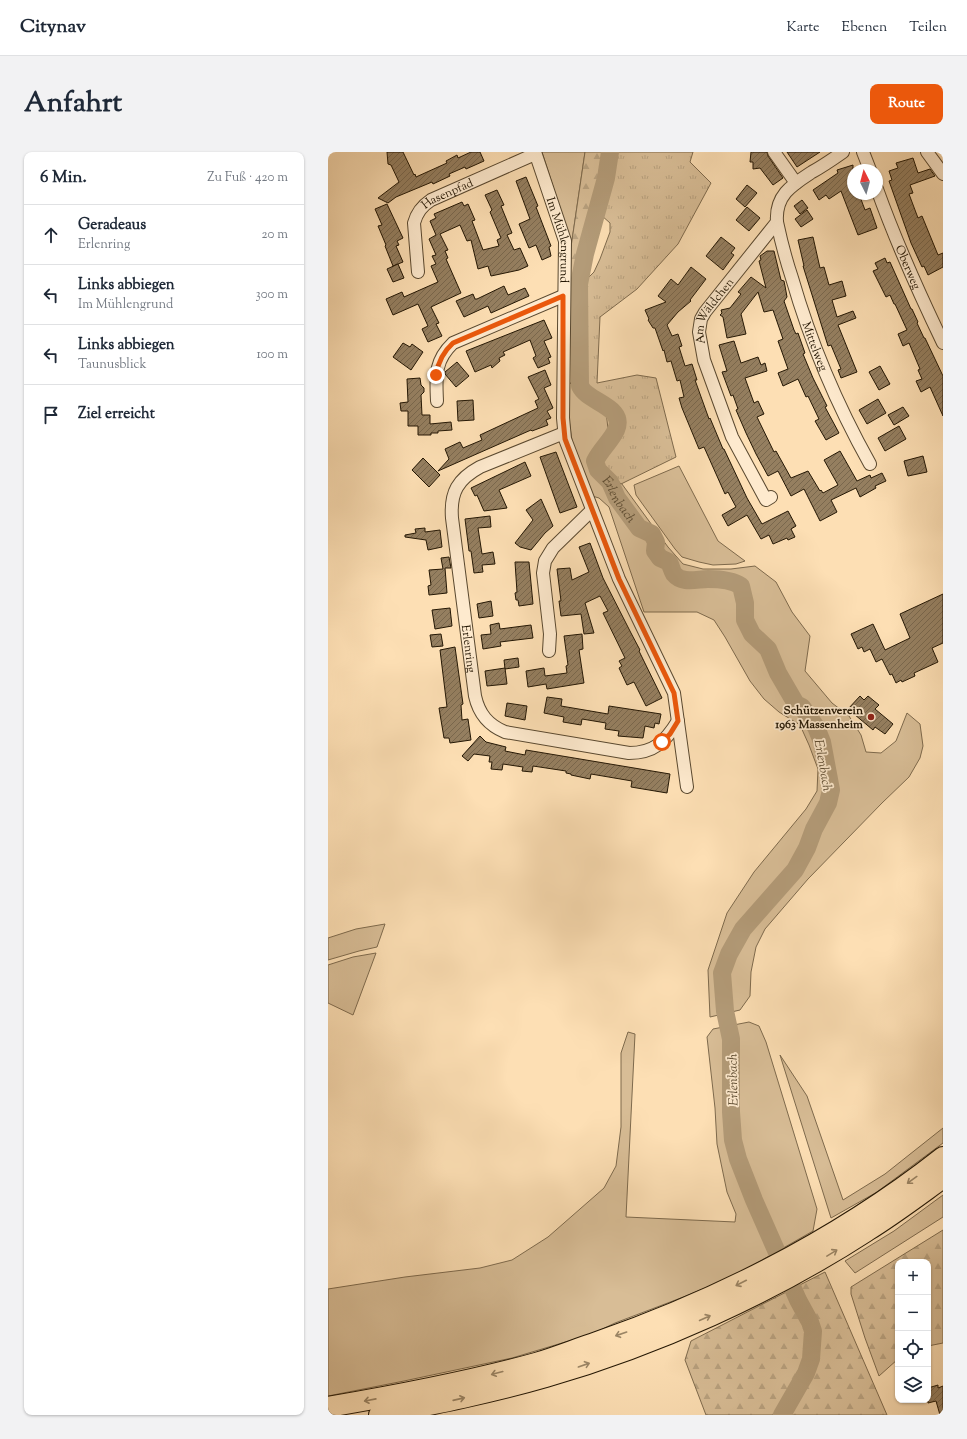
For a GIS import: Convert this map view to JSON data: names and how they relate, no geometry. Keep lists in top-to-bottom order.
{
  "streets": {
    "street": [
      "Hasenpfad",
      "Im Mühlengrund",
      "Oberweg",
      "Am Wäldchen",
      "Mittelweg",
      "Erlenring"
    ]
  },
  "crossings": [
    ["Hasenpfad", "Im Mühlengrund"],
    ["Im Mühlengrund", "Erlenring"],
    ["Am Wäldchen", "Mittelweg"]
  ],
  "water": ["Erlenbach"],
  "places": ["Schützenverein 1963 Massenheim"],
  "north": "top",
  "page": {
    "header": "Citynav",
    "nav": ["Karte", "Ebenen", "Teilen"],
    "title": "Anfahrt",
    "buttons": "Route",
    "heading": ["6 Min.", "Zu Fuß · 420 m"],
    "list": [
      ["Geradeaus", "Erlenring", "20 m"],
      ["Links abbiegen", "Im Mühlengrund", "300 m"],
      ["Links abbiegen", "Taunusblick", "100 m"],
      "Ziel erreicht"
    ],
    "map_buttons": ["+", "−"]
  }
}
